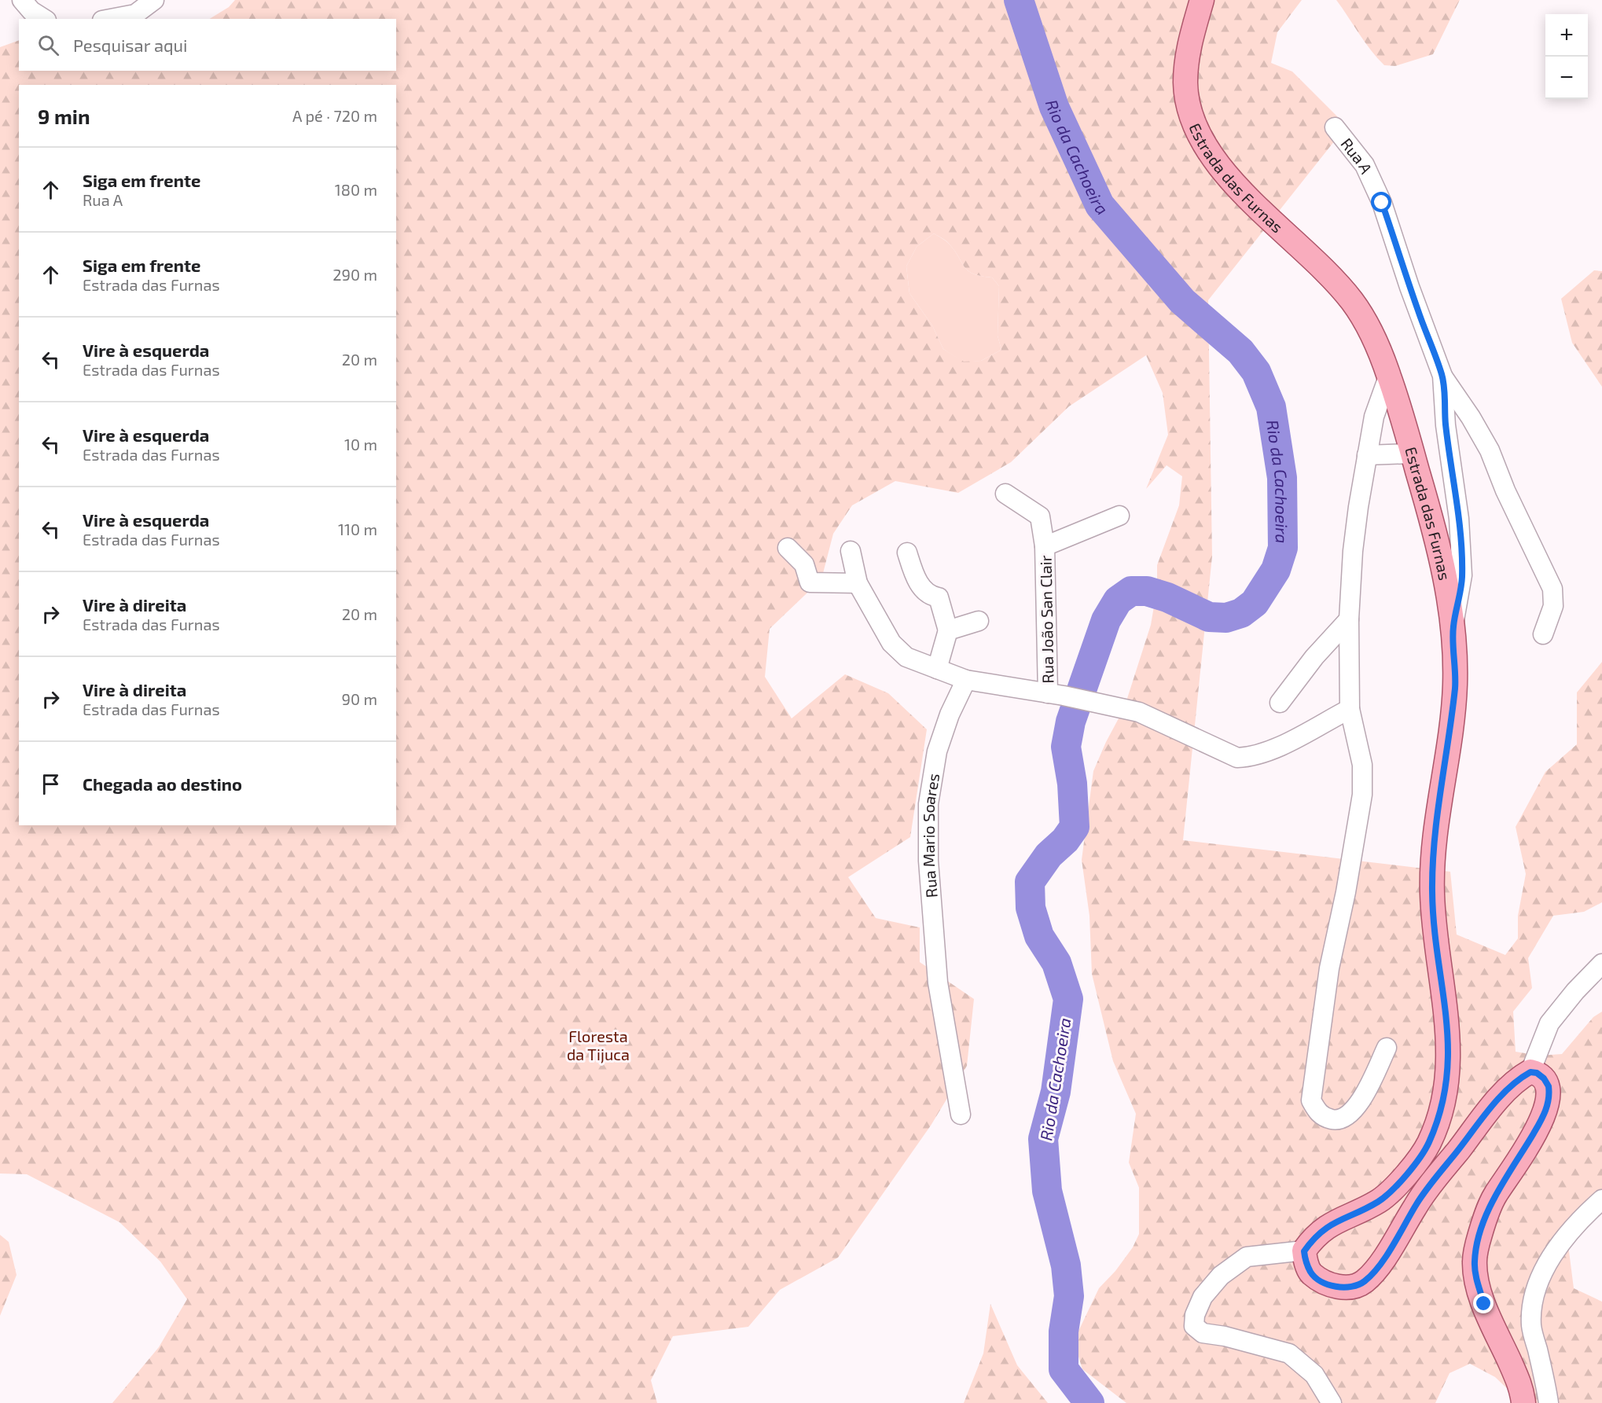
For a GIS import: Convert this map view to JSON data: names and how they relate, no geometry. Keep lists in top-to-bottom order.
{
  "streets": {
    "main road": ["Estrada das Furnas"],
    "street": ["Rua A", "Rua João San Clair", "Rua Mario Soares"]
  },
  "crossings": [
    ["Rua A", "Estrada das Furnas"]
  ],
  "water": ["Rio da Cachoeira"],
  "parks": ["Floresta da Tijuca"],
  "page": {
    "map_buttons": ["+", "−"],
    "search": "Pesquisar aqui",
    "heading": ["9 min", "A pé · 720 m"],
    "list": [
      ["Siga em frente", "Rua A", "180 m"],
      ["Siga em frente", "Estrada das Furnas", "290 m"],
      ["Vire à esquerda", "Estrada das Furnas", "20 m"],
      ["Vire à esquerda", "Estrada das Furnas", "10 m"],
      ["Vire à esquerda", "Estrada das Furnas", "110 m"],
      ["Vire à direita", "Estrada das Furnas", "20 m"],
      ["Vire à direita", "Estrada das Furnas", "90 m"],
      "Chegada ao destino"
    ]
  }
}
